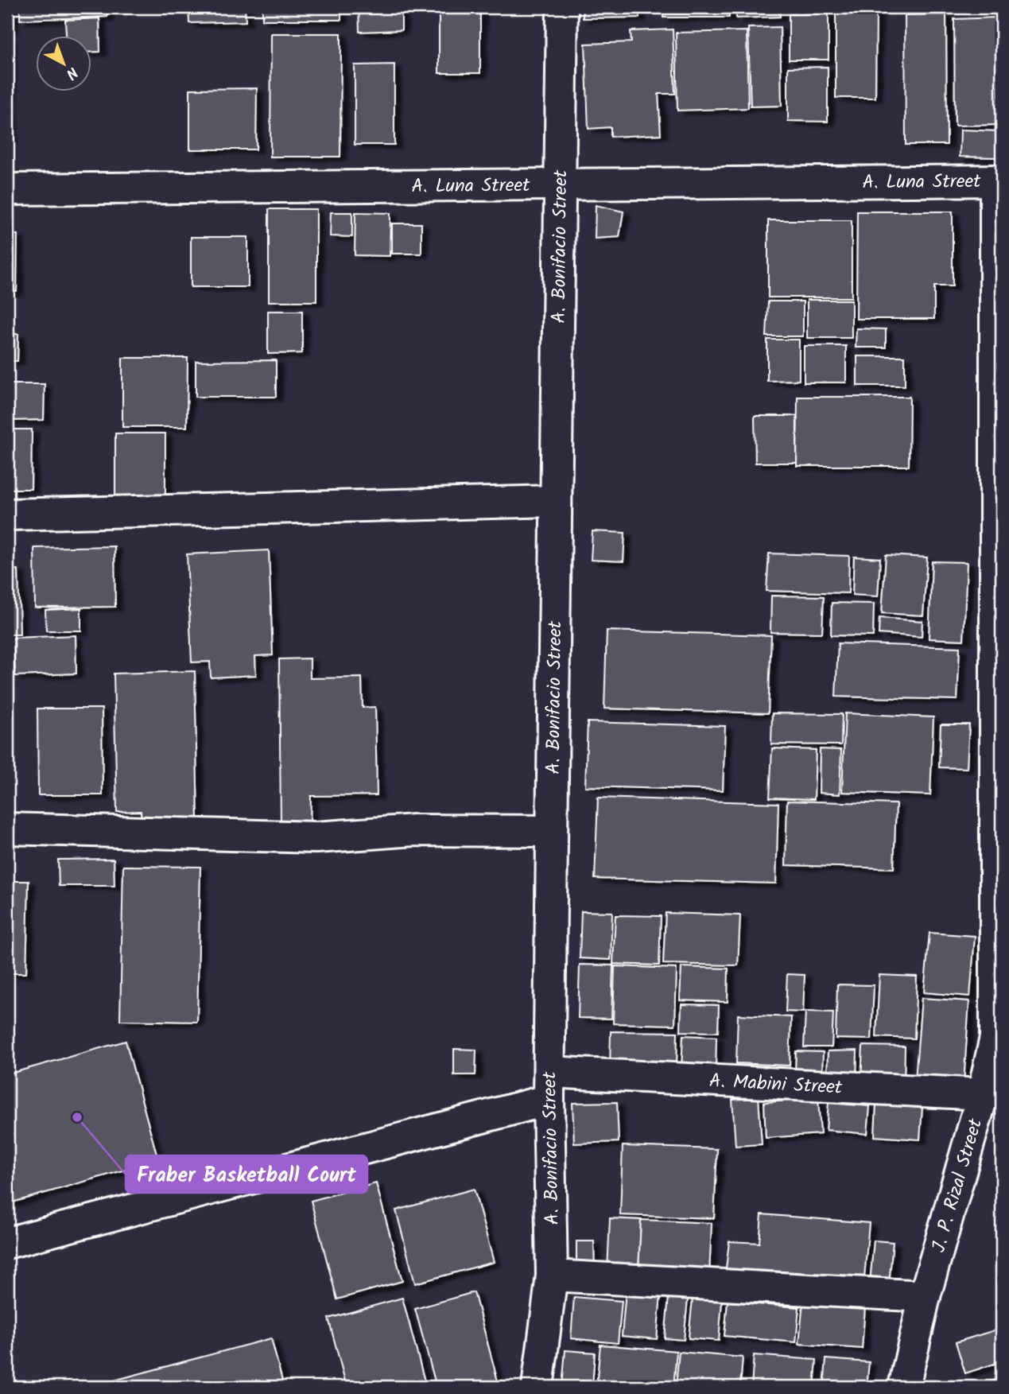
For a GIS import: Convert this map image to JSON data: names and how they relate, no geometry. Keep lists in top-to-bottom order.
{
  "streets": {
    "street": [
      "A. Luna Street",
      "A. Bonifacio Street",
      "A. Mabini Street",
      "J. P. Rizal Street"
    ]
  },
  "crossings": [
    ["A. Luna Street", "A. Bonifacio Street"],
    ["A. Luna Street", "J. P. Rizal Street"],
    ["A. Bonifacio Street", "A. Mabini Street"],
    ["A. Mabini Street", "J. P. Rizal Street"]
  ],
  "places": ["Fraber Basketball Court"],
  "north": "bottom right"
}
